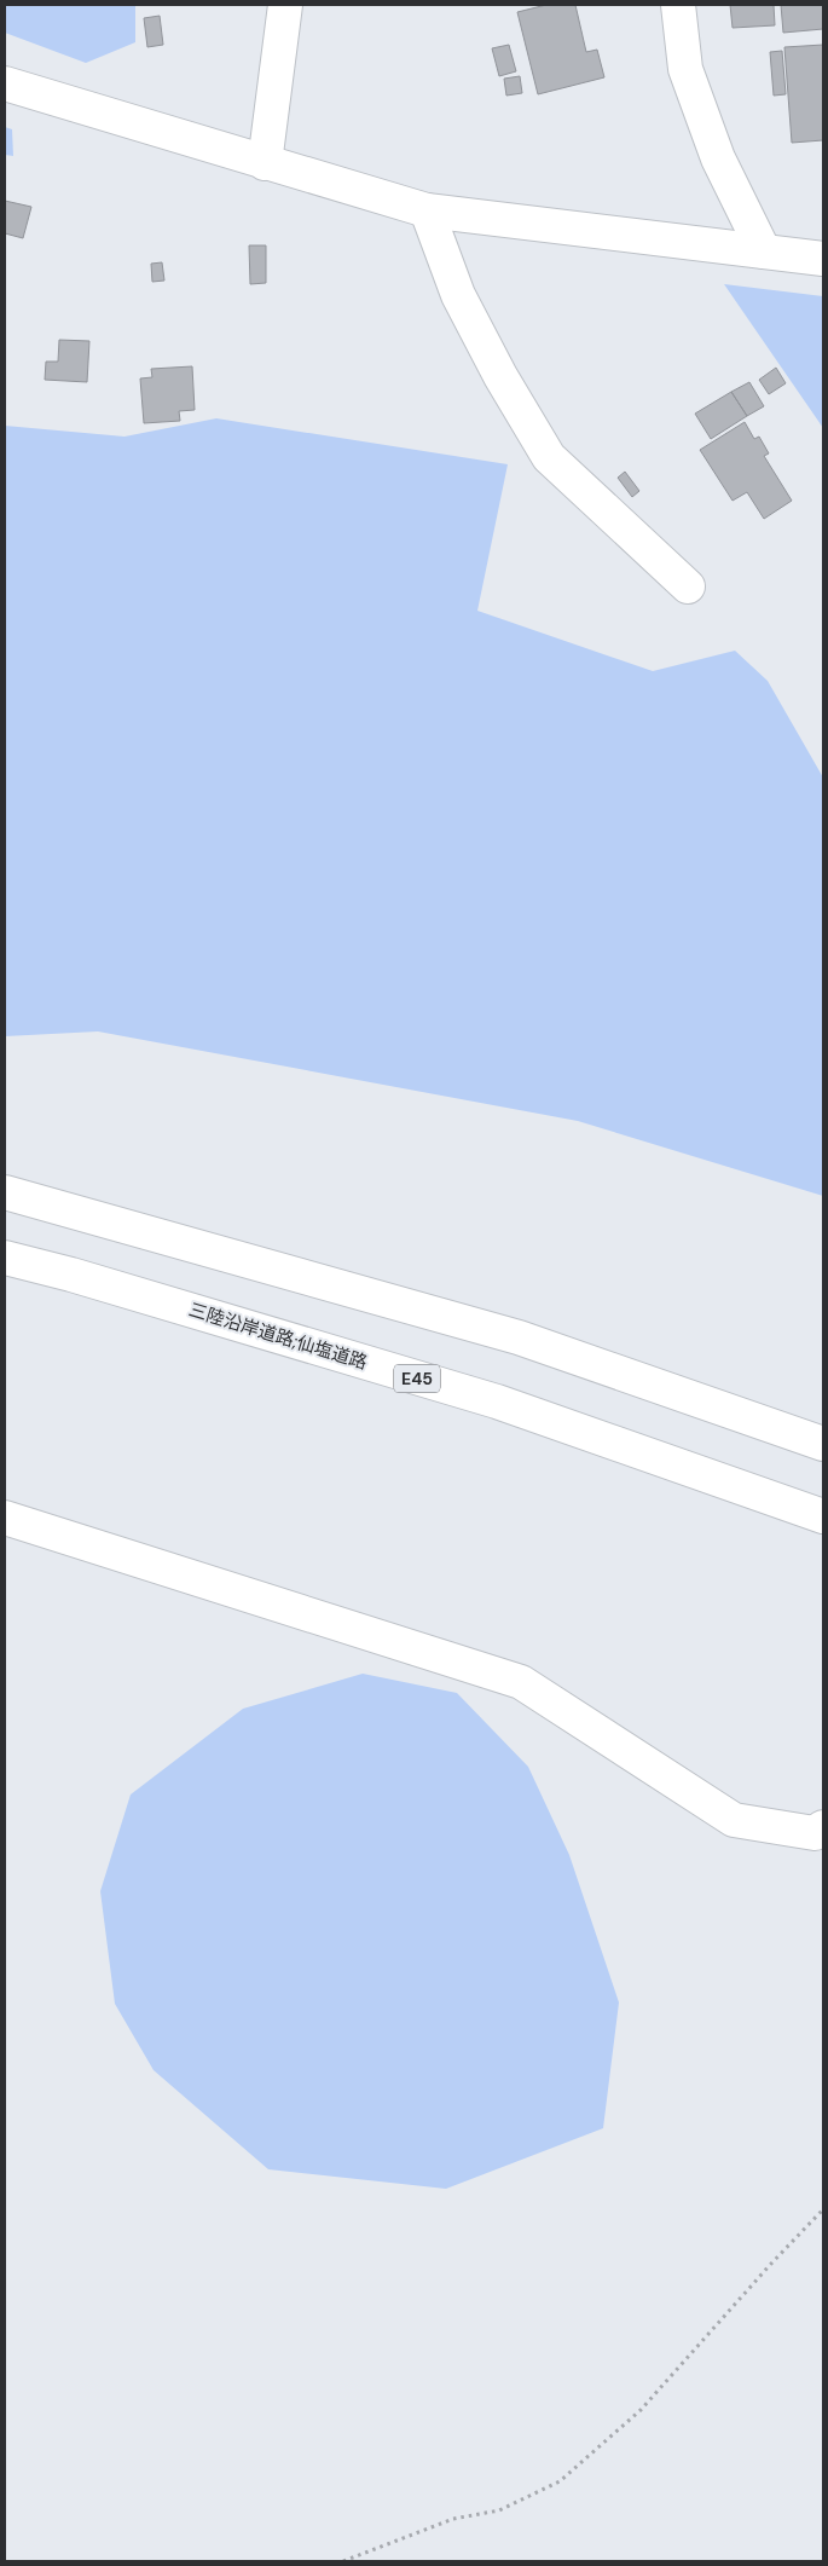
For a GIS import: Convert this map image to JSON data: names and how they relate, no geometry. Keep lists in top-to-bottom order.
{
  "streets": {
    "main road": ["三陸沿岸道路;仙塩道路", "E45"]
  }
}
